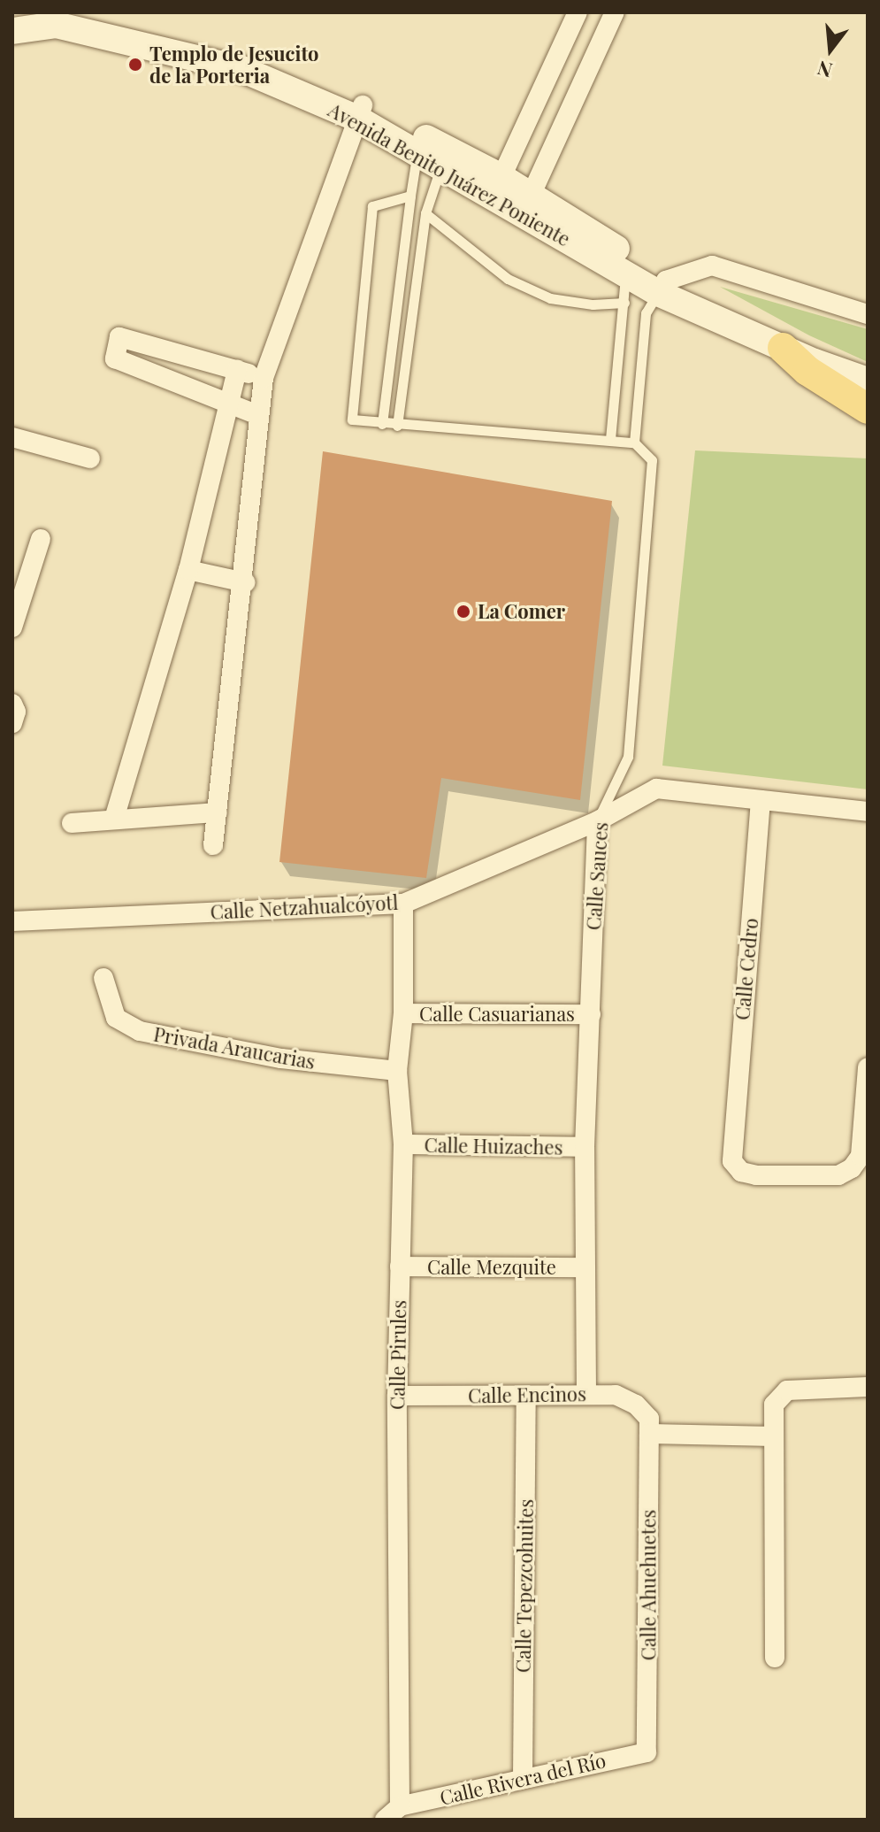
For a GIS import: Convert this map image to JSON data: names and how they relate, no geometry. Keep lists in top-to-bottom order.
{
  "streets": {
    "main road": ["Avenida Benito Juárez Poniente"],
    "street": [
      "Calle Sauces",
      "Calle Netzahualcóyotl",
      "Calle Cedro",
      "Calle Casuarianas",
      "Privada Araucarias",
      "Calle Huizaches",
      "Calle Mezquite",
      "Calle Pirules",
      "Calle Encinos",
      "Calle Ahuehuetes",
      "Calle Tepezcohuites",
      "Calle Rivera del Río"
    ]
  },
  "crossings": [
    ["Calle Sauces", "Calle Netzahualcóyotl"],
    ["Calle Sauces", "Calle Casuarianas"],
    ["Calle Sauces", "Calle Huizaches"],
    ["Calle Sauces", "Calle Mezquite"],
    ["Calle Sauces", "Calle Encinos"],
    ["Calle Netzahualcóyotl", "Calle Cedro"],
    ["Calle Netzahualcóyotl", "Calle Pirules"],
    ["Calle Casuarianas", "Calle Pirules"],
    ["Privada Araucarias", "Calle Pirules"],
    ["Calle Huizaches", "Calle Pirules"],
    ["Calle Mezquite", "Calle Pirules"],
    ["Calle Pirules", "Calle Encinos"],
    ["Calle Pirules", "Calle Rivera del Río"],
    ["Calle Encinos", "Calle Ahuehuetes"],
    ["Calle Encinos", "Calle Tepezcohuites"],
    ["Calle Ahuehuetes", "Calle Rivera del Río"],
    ["Calle Tepezcohuites", "Calle Rivera del Río"]
  ],
  "places": ["Templo de Jesucito de la Porteria", "La Comer"],
  "north": "bottom"
}
